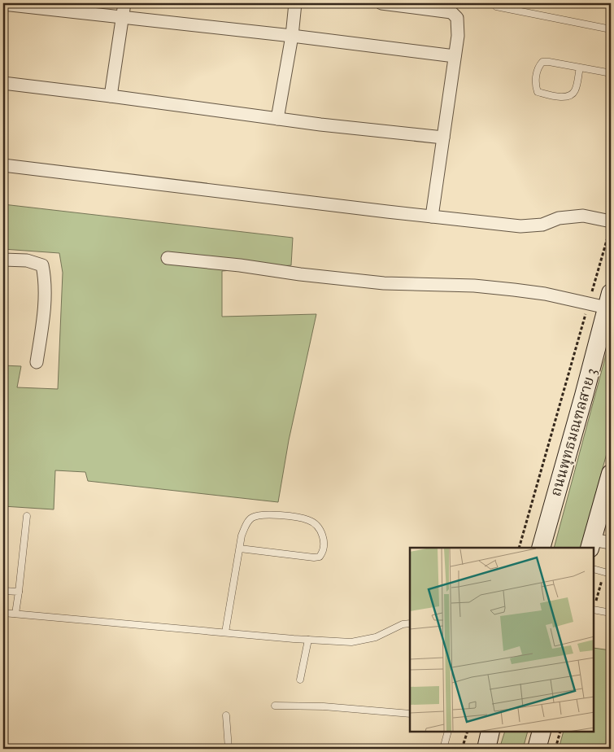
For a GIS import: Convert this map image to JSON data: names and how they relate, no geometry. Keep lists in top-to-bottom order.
{
  "streets": {
    "main road": ["ถนนพุทธมณฑลสาย 3"]
  }
}
